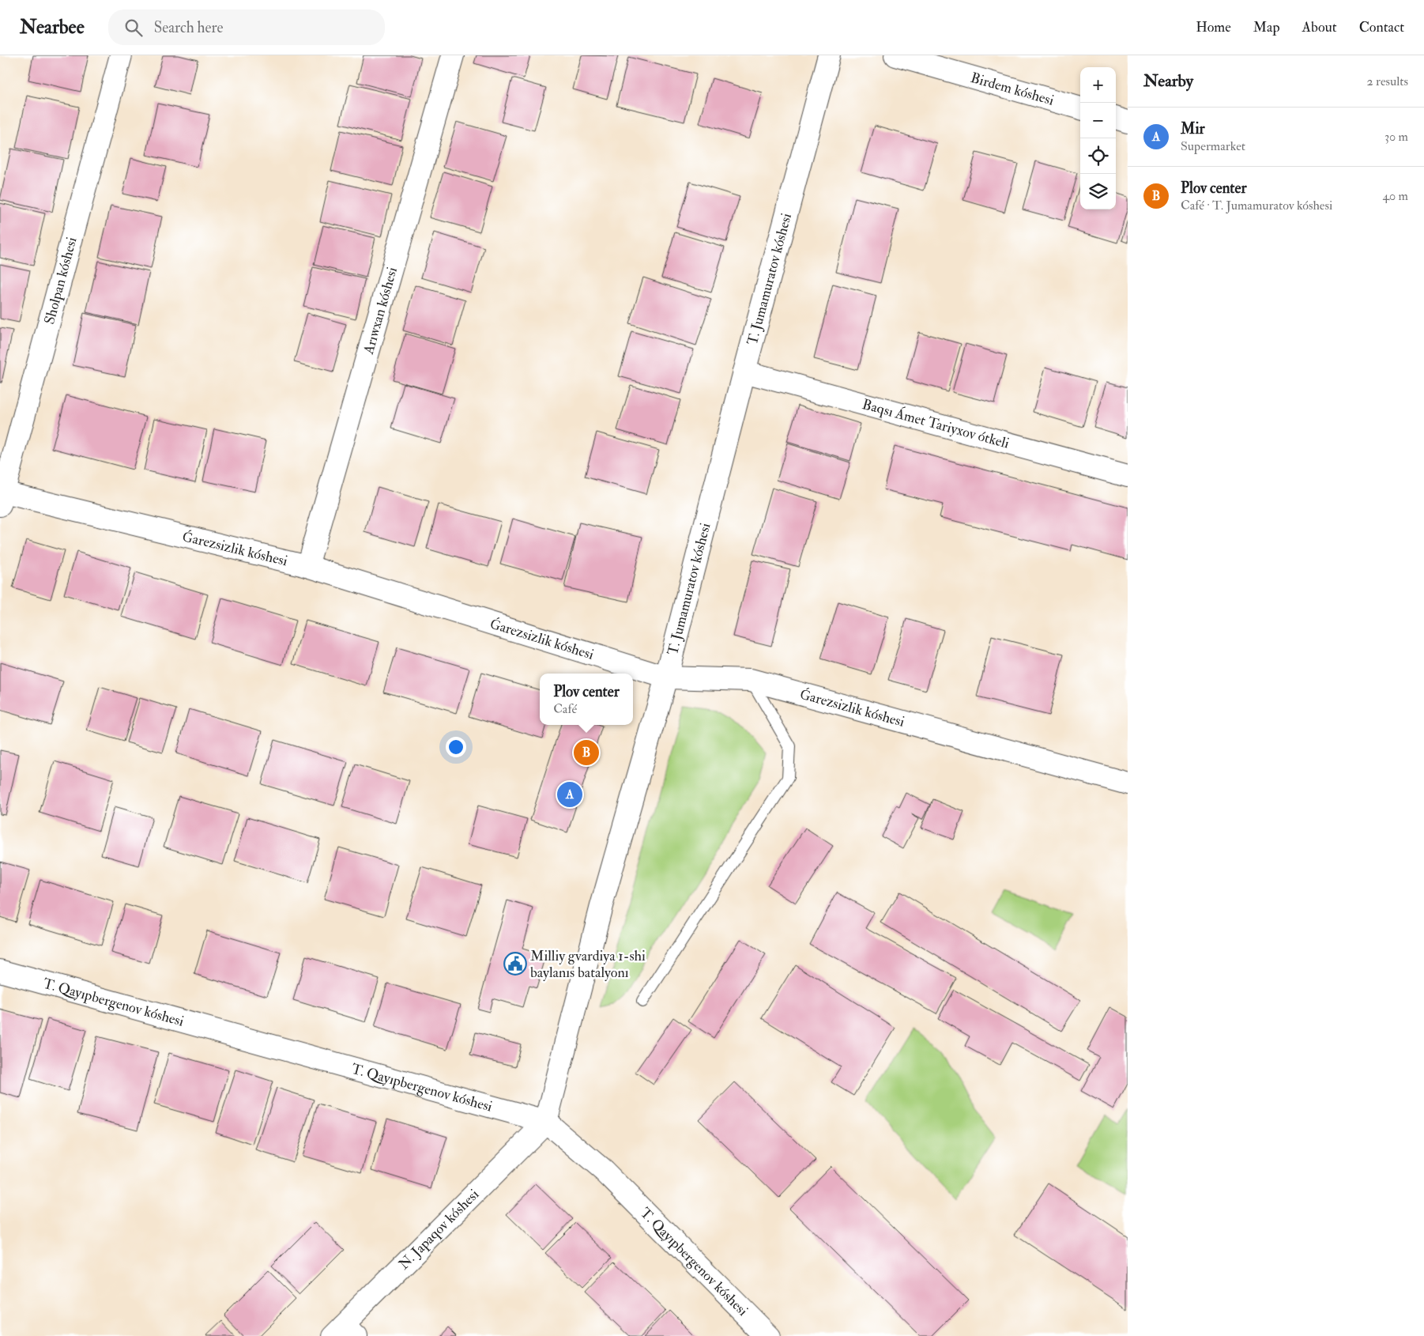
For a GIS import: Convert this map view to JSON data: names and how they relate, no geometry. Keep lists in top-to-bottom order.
{
  "streets": {
    "street": [
      "Birdem kóshesi",
      "T. Jumamuratov kóshesi",
      "Sholpan kóshesi",
      "Arıwxan kóshesi",
      "Baqsı Ámet Tariyxov ótkeli",
      "Ǵarezsizlik kóshesi",
      "T. Qayıpbergenov kóshesi",
      "N. Japaqov kóshesi"
    ]
  },
  "crossings": [
    ["T. Jumamuratov kóshesi", "Baqsı Ámet Tariyxov ótkeli"],
    ["T. Jumamuratov kóshesi", "Ǵarezsizlik kóshesi"],
    ["T. Jumamuratov kóshesi", "T. Qayıpbergenov kóshesi"],
    ["T. Jumamuratov kóshesi", "N. Japaqov kóshesi"],
    ["Sholpan kóshesi", "Ǵarezsizlik kóshesi"],
    ["Arıwxan kóshesi", "Ǵarezsizlik kóshesi"],
    ["T. Qayıpbergenov kóshesi", "N. Japaqov kóshesi"]
  ],
  "places": {
    "public building": ["Milliy gvardiya 1-shi baylanıs batalyonı"]
  },
  "page": {
    "header": "Nearbee",
    "search": "Search here",
    "nav": [
      "Home",
      "Map",
      "About",
      "Contact"
    ],
    "heading": ["Nearby", "2 results"],
    "map_buttons": ["+", "−"],
    "list": [
      {
        "mark": "A",
        "name": "Mir",
        "note": "Supermarket",
        "value": "30 m"
      },
      {
        "mark": "B",
        "name": "Plov center",
        "note": "Café · T. Jumamuratov kóshesi",
        "value": "40 m"
      }
    ],
    "popup": ["Plov center", "Café"],
    "pins": ["B", "A"]
  }
}
